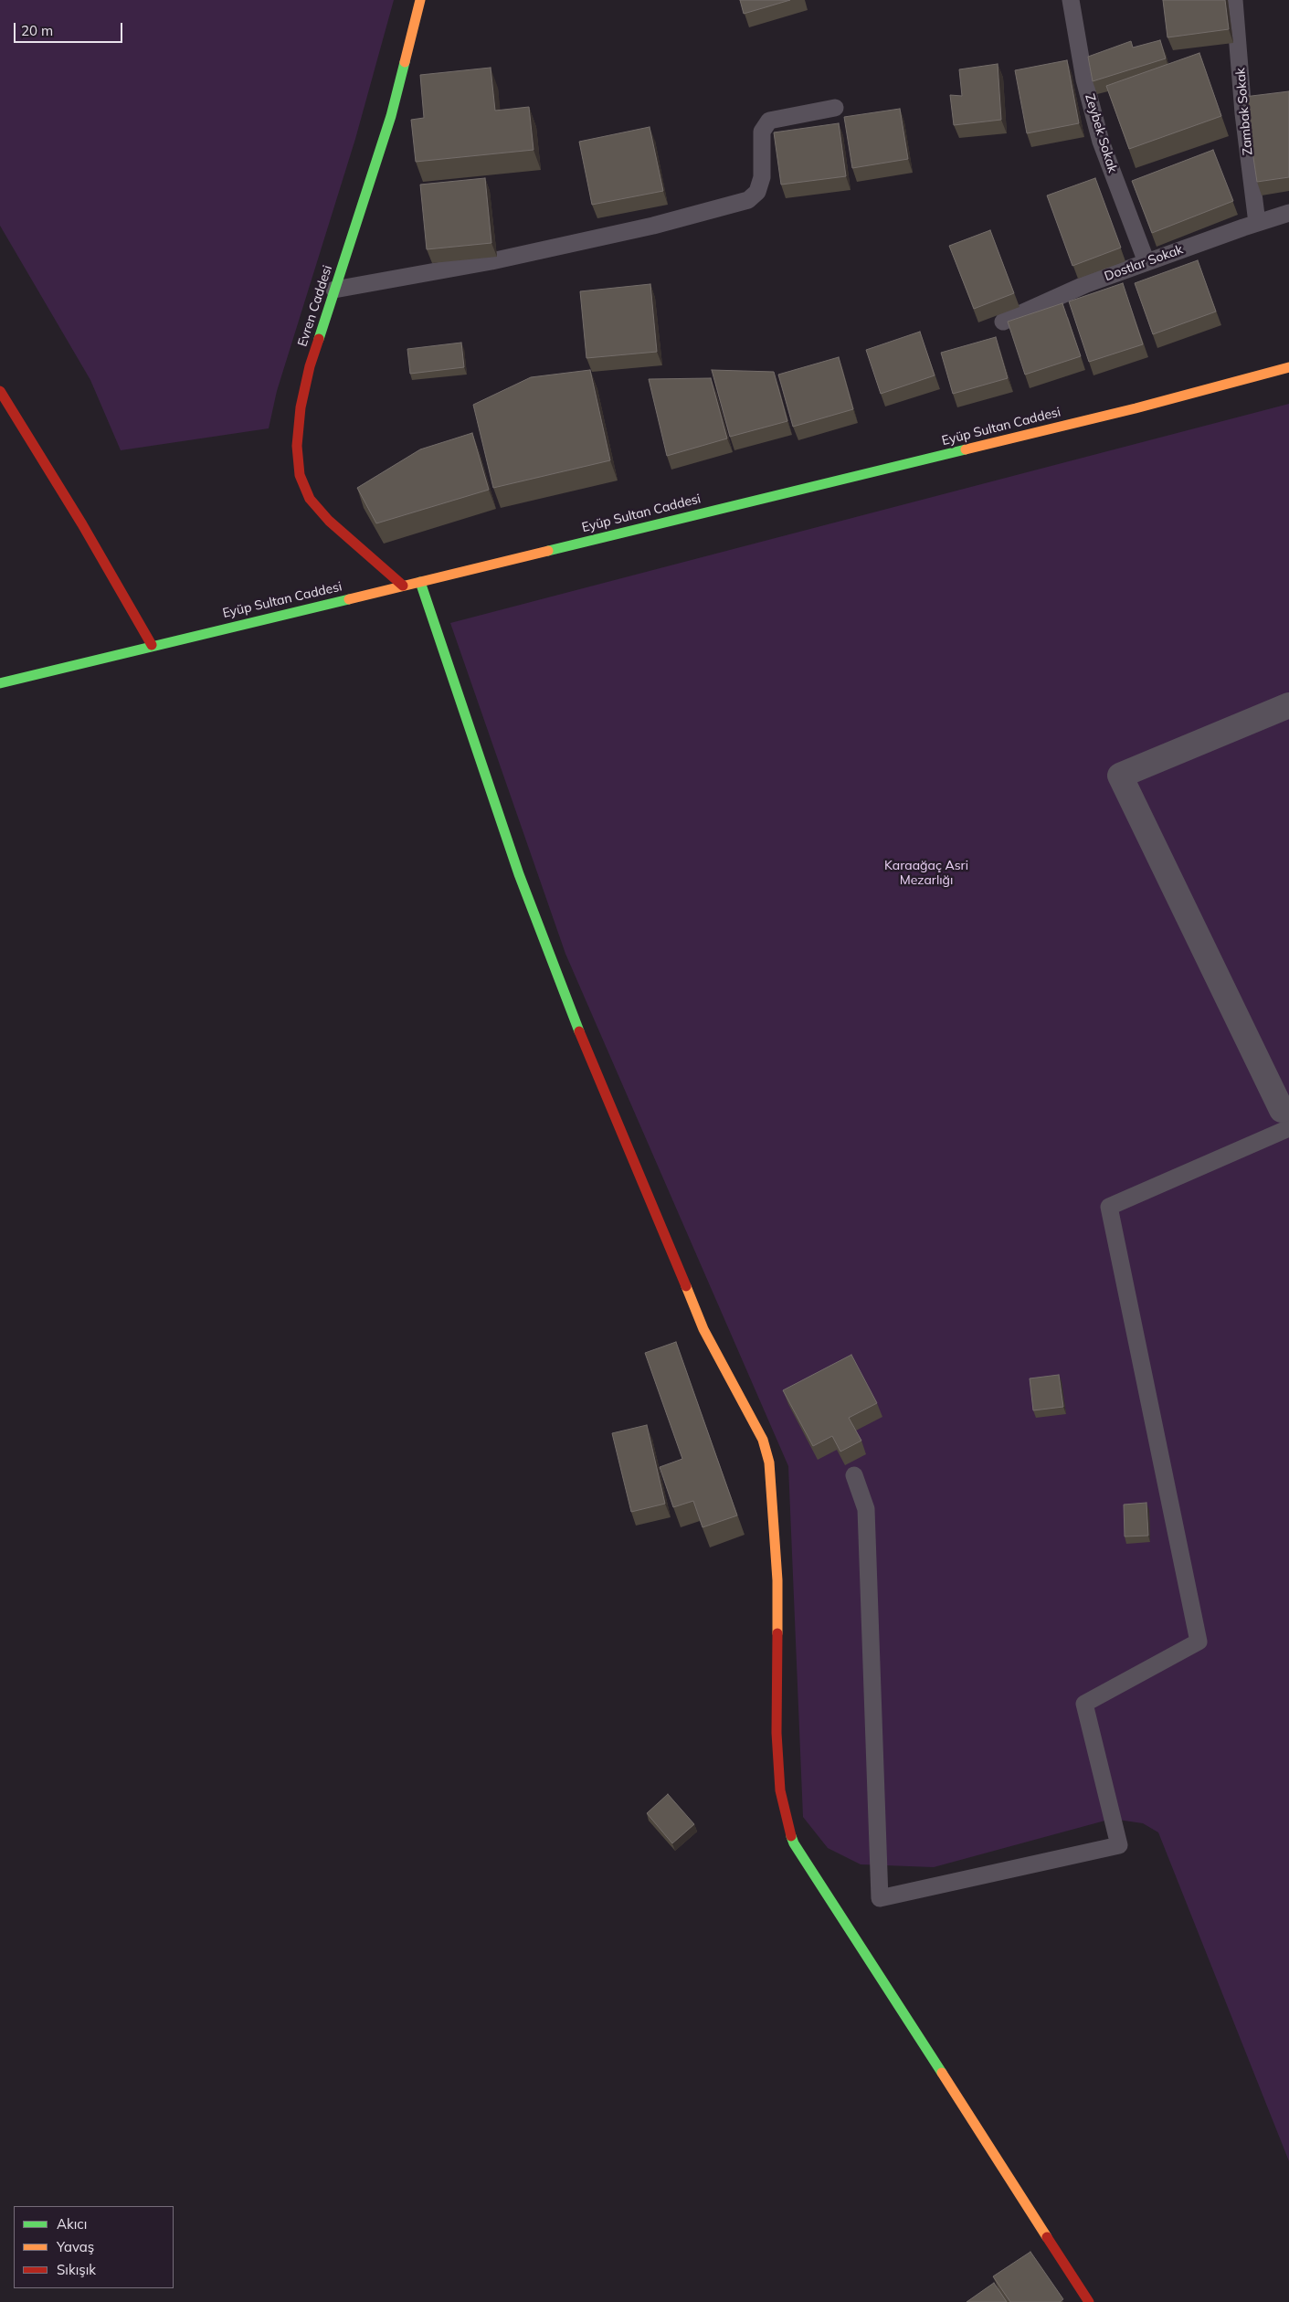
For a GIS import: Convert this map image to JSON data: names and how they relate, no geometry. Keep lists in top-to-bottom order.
{
  "streets": {
    "street": ["Evren Caddesi", "Eyüp Sultan Caddesi"],
    "lane": ["Zambak Sokak", "Zeybek Sokak", "Dostlar Sokak"]
  },
  "crossings": [
    ["Zambak Sokak", "Dostlar Sokak"],
    ["Zeybek Sokak", "Dostlar Sokak"],
    ["Evren Caddesi", "Eyüp Sultan Caddesi"]
  ],
  "parks": ["Karaağaç Asri Mezarlığı"],
  "legend": ["Akıcı", "Yavaş", "Sıkışık"],
  "scale_bar": "20 m"
}
